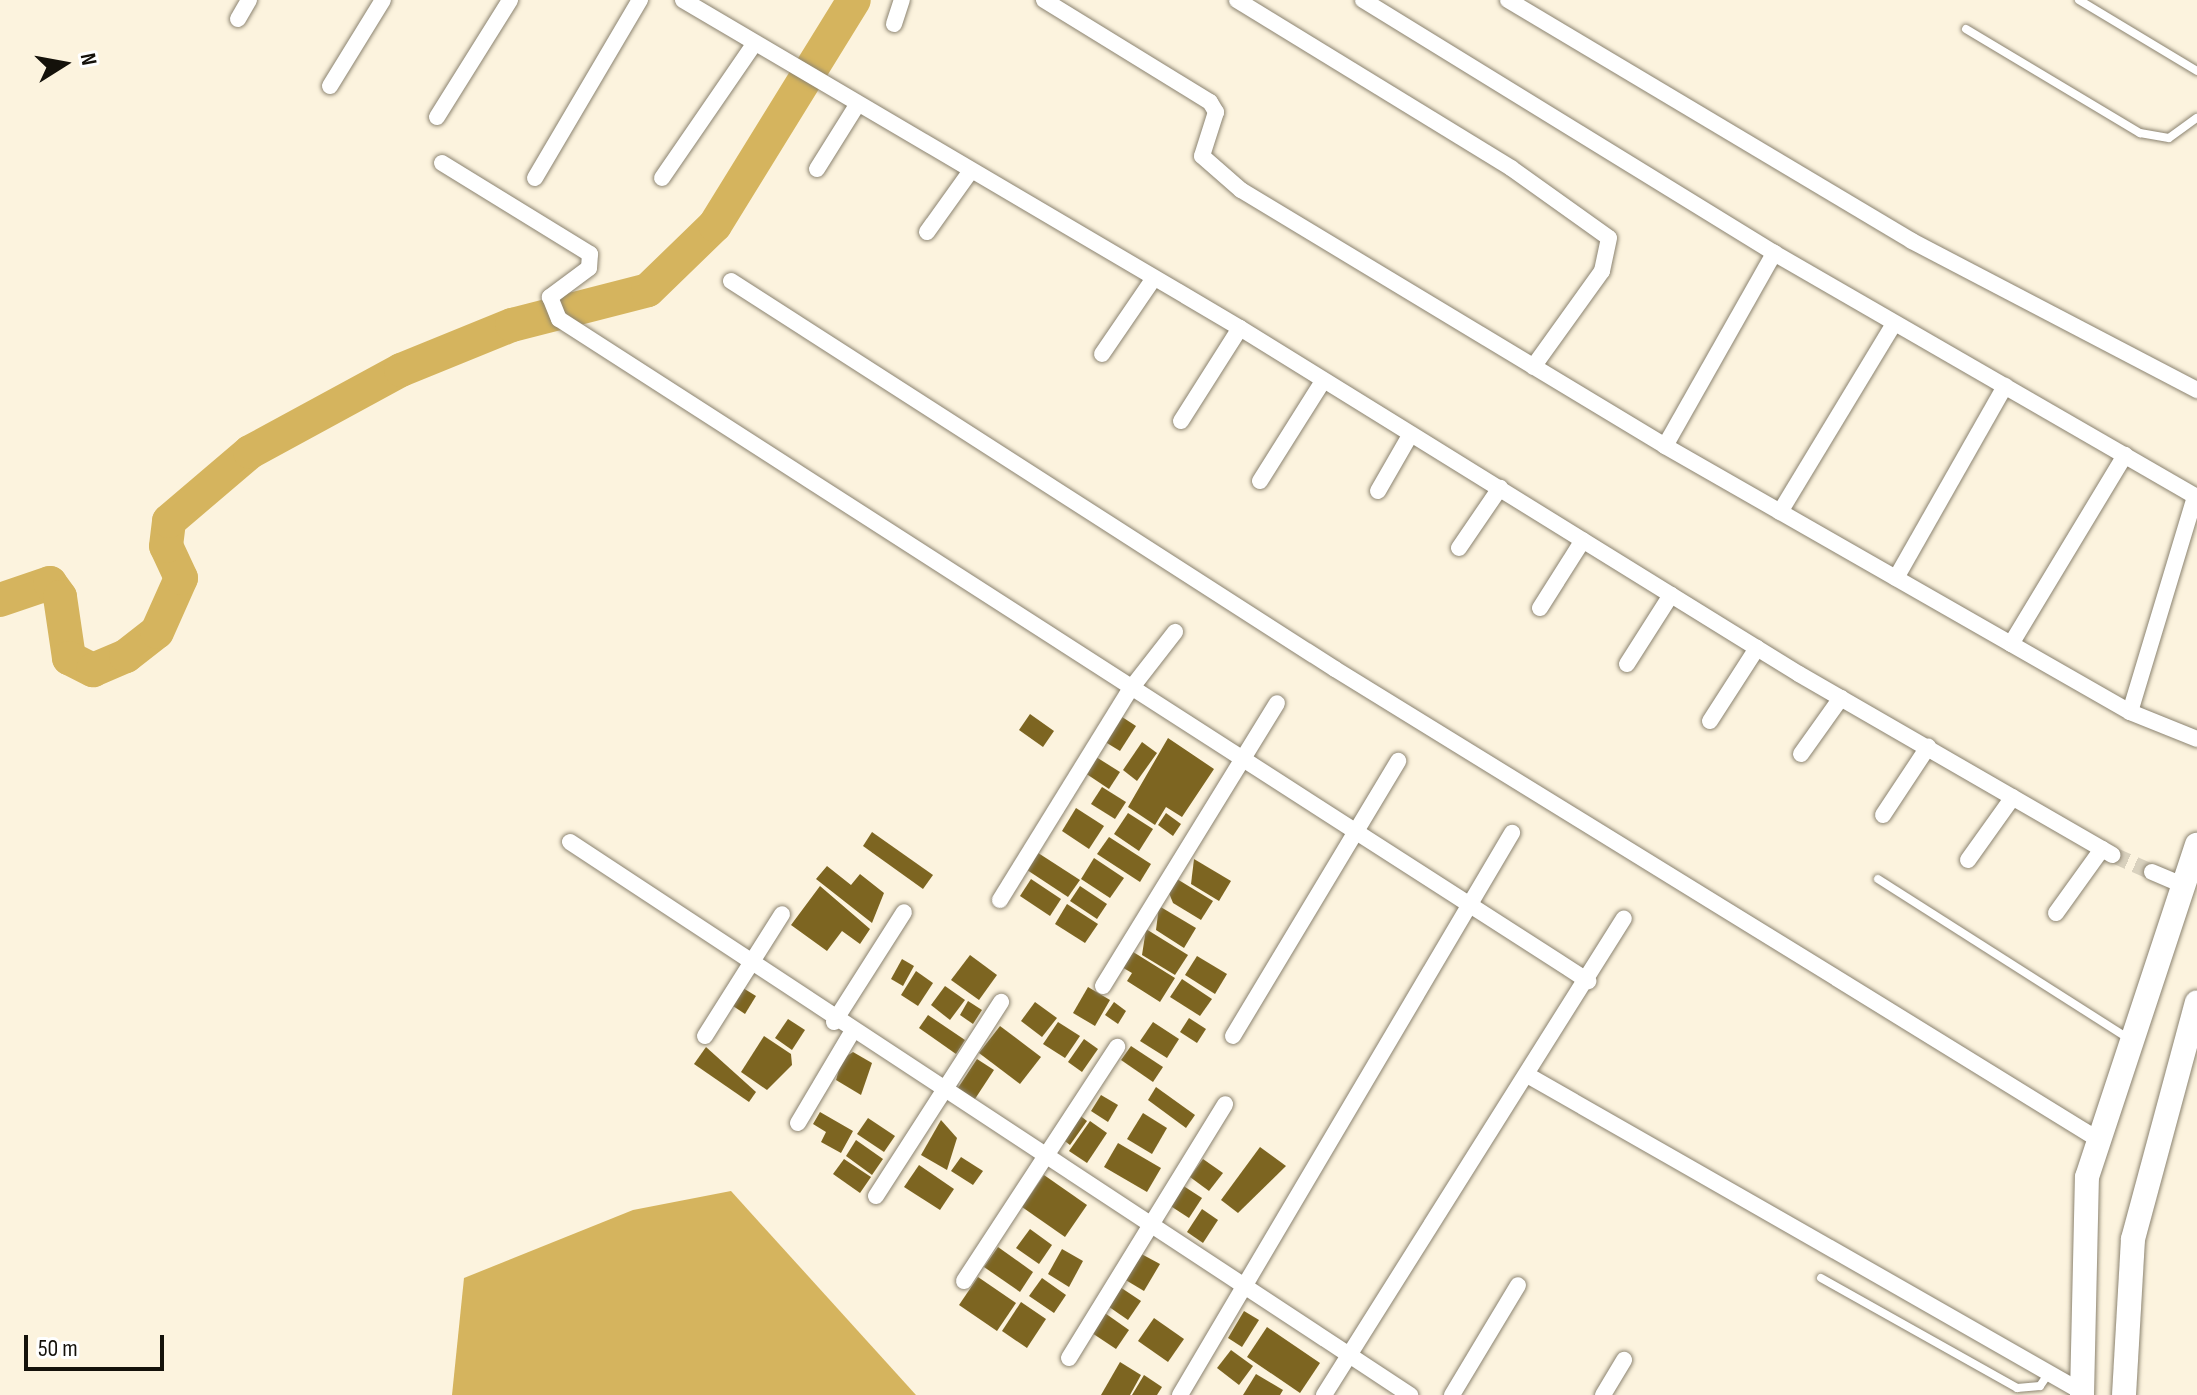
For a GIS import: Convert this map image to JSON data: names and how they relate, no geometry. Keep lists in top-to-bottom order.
{
  "scale_bar": "50 m",
  "north": "right"
}
